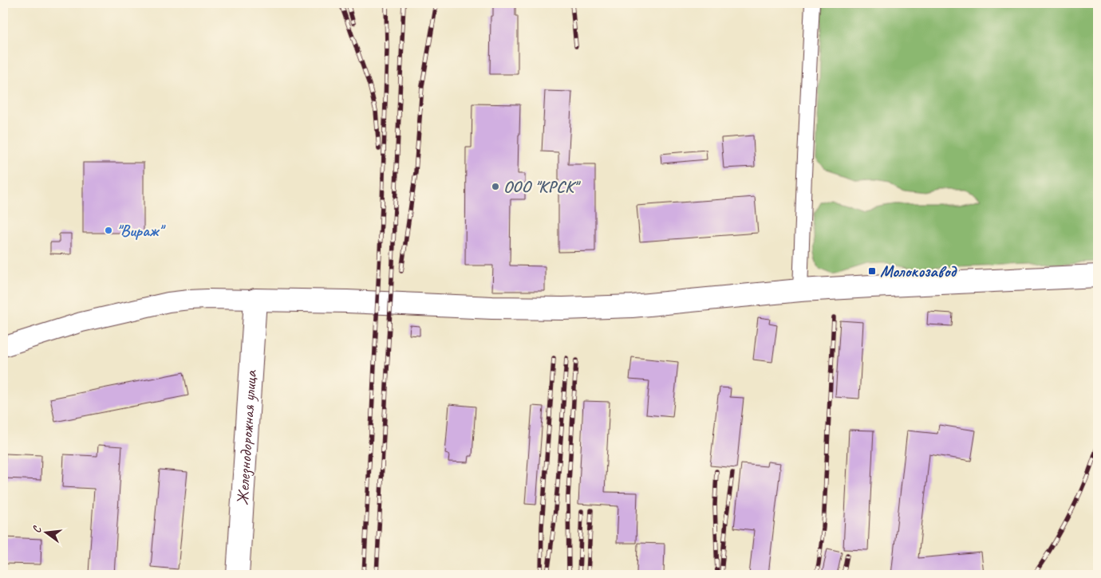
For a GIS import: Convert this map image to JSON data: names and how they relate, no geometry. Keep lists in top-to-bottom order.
{
  "streets": {
    "main road": ["Железнодорожная улица"]
  },
  "places": {
    "other": ["ООО \"КРСК\"", "\"Вираж\""],
    "transit": ["Молокозавод"]
  },
  "north": "left"
}
